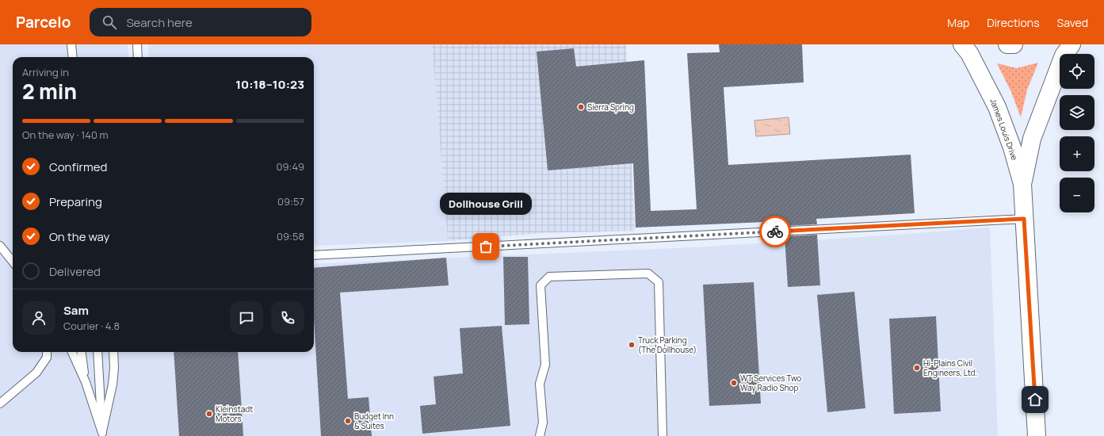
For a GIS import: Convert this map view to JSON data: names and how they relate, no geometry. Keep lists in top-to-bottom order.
{
  "streets": {
    "main road": ["James Louis Drive"]
  },
  "places": [
    "Sierra Spring",
    "Dollhouse Grill",
    "Truck Parking (The Dollhouse)",
    "Hi-Plains Civil Engineers, Ltd.",
    "WT Services Two Way Radio Shop",
    "Kleinstadt Motors",
    "Budget Inn & Suites"
  ],
  "page": {
    "header": "Parcelo",
    "search": "Search here",
    "nav": ["Map", "Directions", "Saved"],
    "map_buttons": ["+", "−"],
    "heading": ["2 min", "Arriving in", "10:18–10:23"],
    "panel": ["Sam", "Courier · 4.8"],
    "bar": "On the way · 140 m",
    "list": [
      ["Confirmed", "09:49"],
      ["Preparing", "09:57"],
      ["On the way", "09:58"],
      "Delivered"
    ],
    "bubble": "Dollhouse Grill"
  }
}
